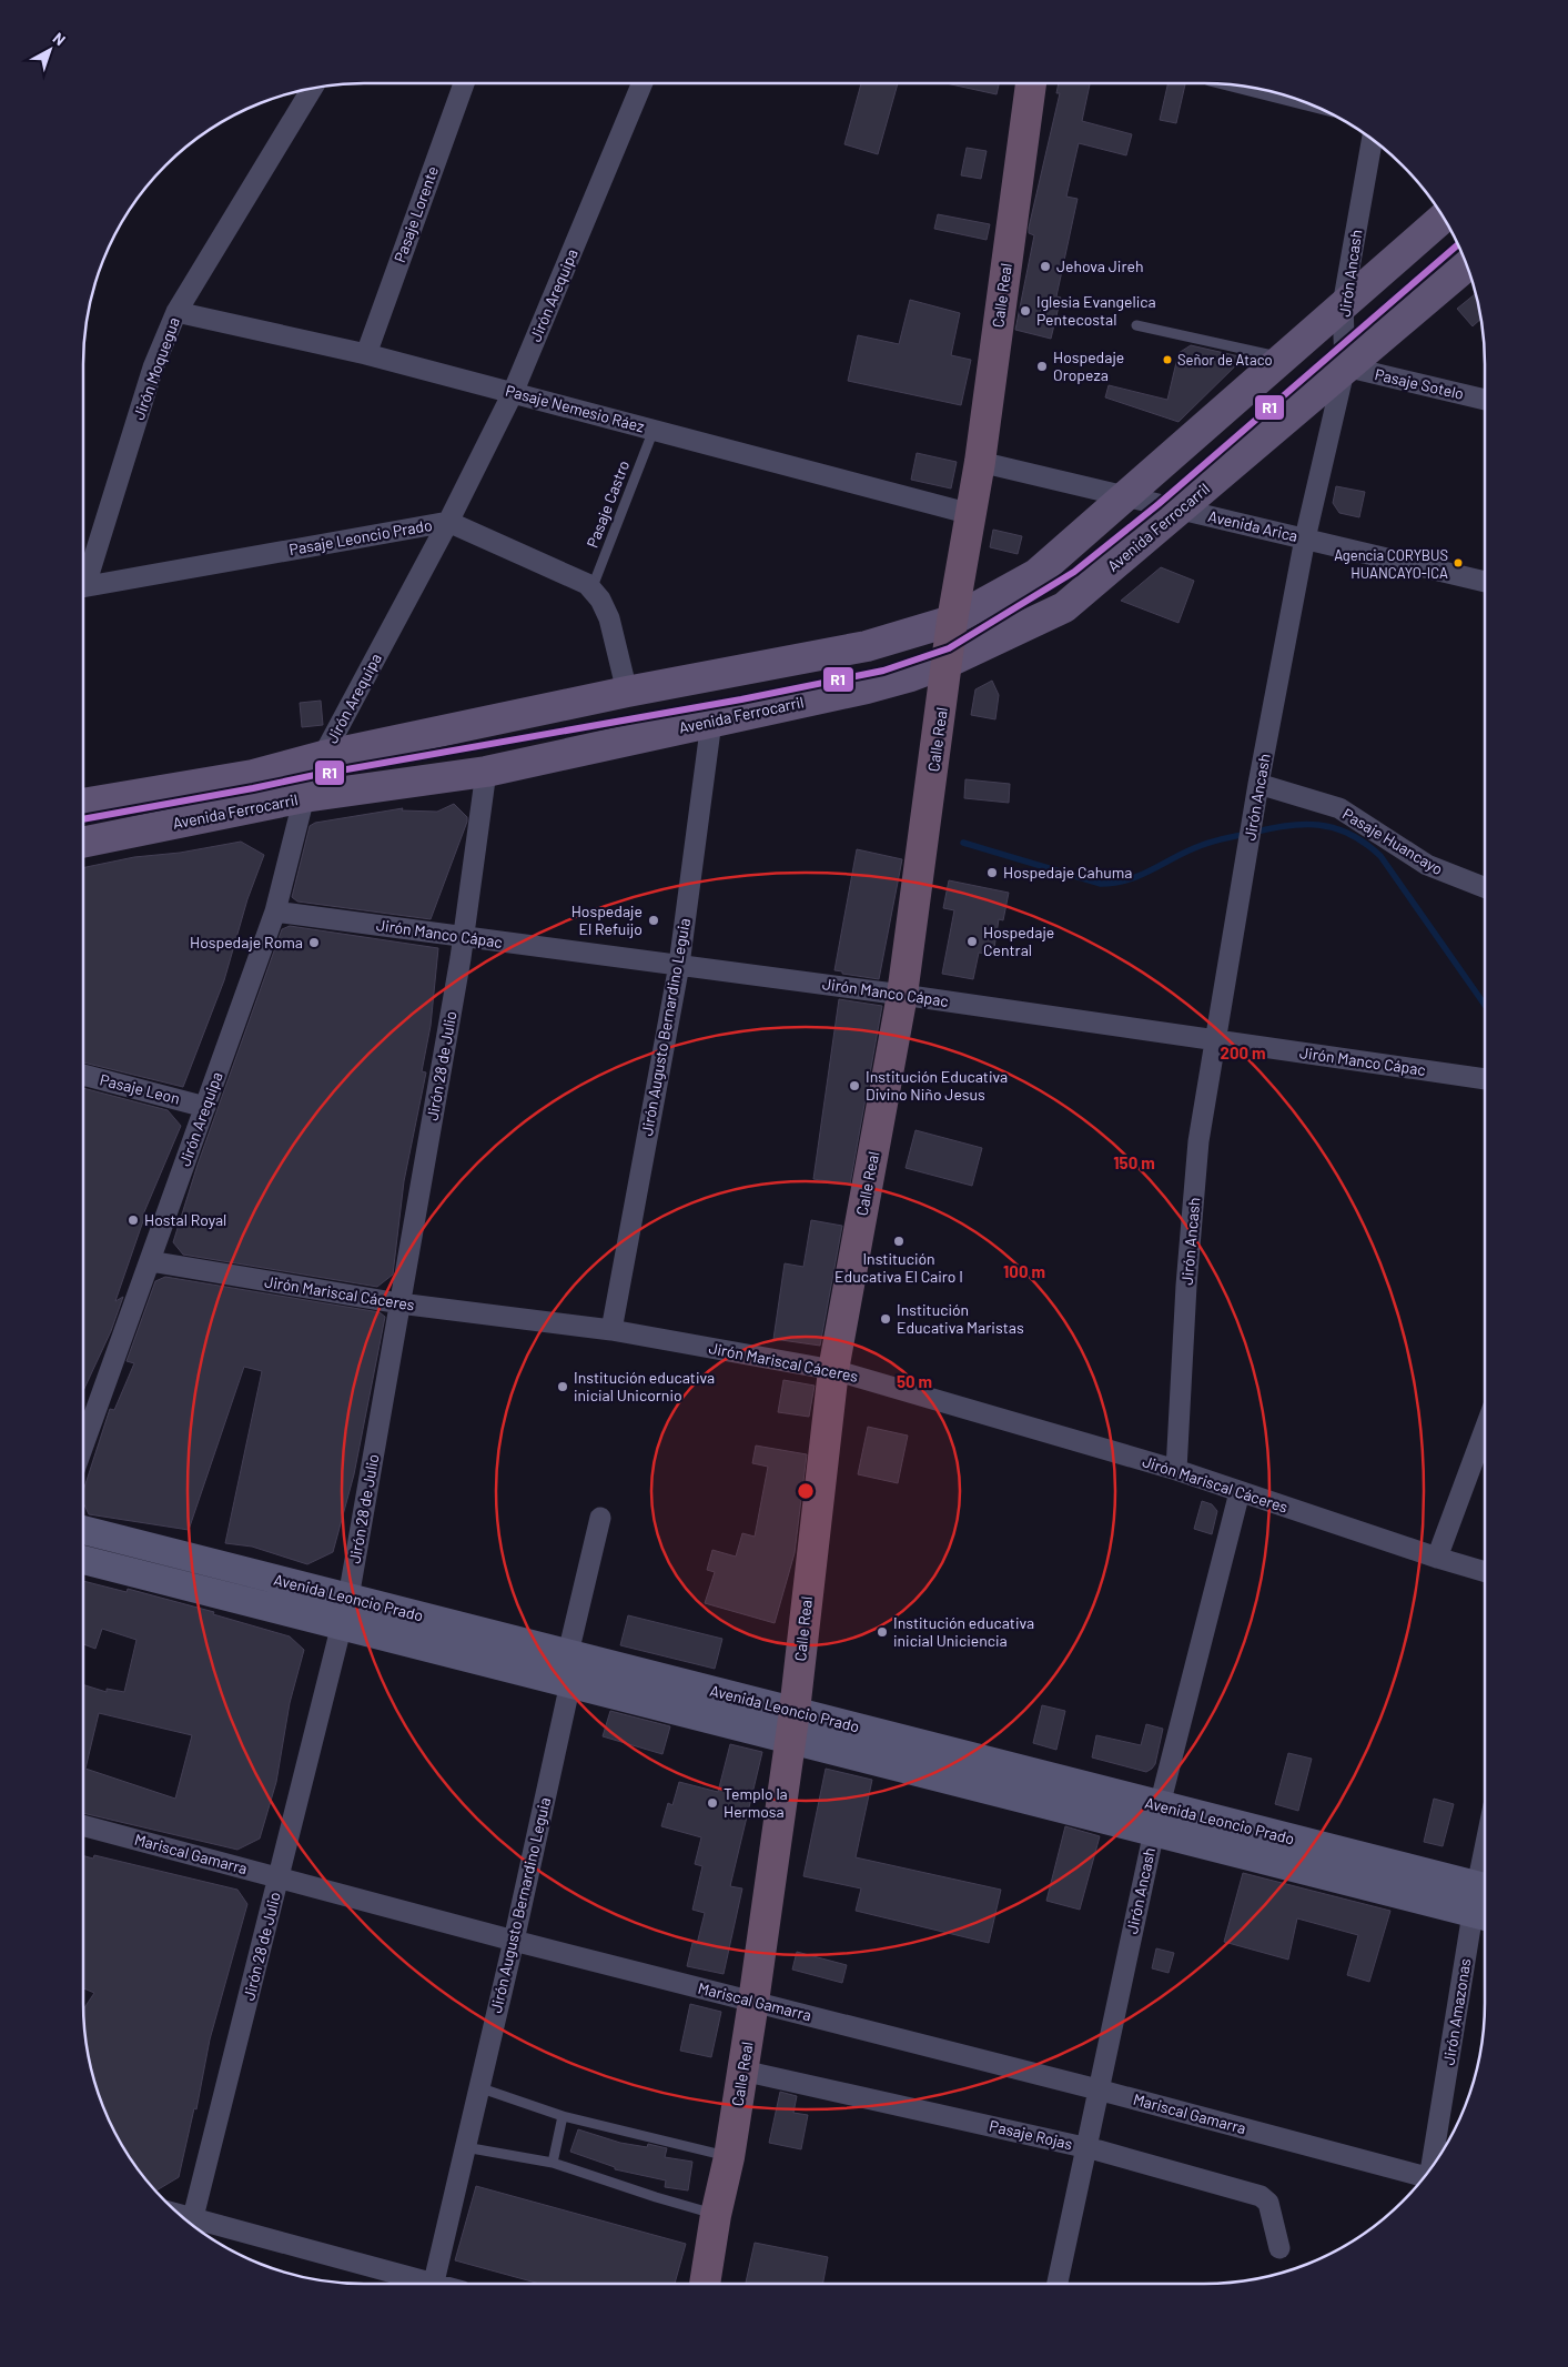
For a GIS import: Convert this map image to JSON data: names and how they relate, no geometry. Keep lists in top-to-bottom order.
{
  "streets": {
    "highway": ["Calle Real"],
    "main road": ["Avenida Ferrocarril"],
    "street": [
      "Pasaje Lorente",
      "Jirón Ancash",
      "Jirón Arequipa",
      "Jirón Moquegua",
      "Pasaje Sotelo",
      "Pasaje Nemesio Ráez",
      "Avenida Arica",
      "Pasaje Leoncio Prado",
      "Pasaje Huancayo",
      "Jirón Manco Cápac",
      "Jirón Augusto Bernardino Leguia",
      "Jirón 28 de Julio",
      "Pasaje Leon",
      "Jirón Mariscal Cáceres",
      "Avenida Leoncio Prado",
      "Mariscal Gamarra",
      "Jirón Amazonas",
      "Pasaje Rojas"
    ],
    "lane": ["Pasaje Castro"]
  },
  "crossings": [
    ["Pasaje Lorente", "Pasaje Nemesio Ráez"],
    ["Jirón Ancash", "Pasaje Sotelo"],
    ["Jirón Ancash", "Avenida Arica"],
    ["Jirón Ancash", "Avenida Ferrocarril"],
    ["Jirón Ancash", "Pasaje Huancayo"],
    ["Jirón Ancash", "Jirón Manco Cápac"],
    ["Jirón Ancash", "Jirón Mariscal Cáceres"],
    ["Jirón Ancash", "Avenida Leoncio Prado"],
    ["Jirón Ancash", "Mariscal Gamarra"],
    ["Jirón Ancash", "Pasaje Rojas"],
    ["Jirón Arequipa", "Pasaje Nemesio Ráez"],
    ["Jirón Arequipa", "Avenida Ferrocarril"],
    ["Jirón Arequipa", "Pasaje Leoncio Prado"],
    ["Jirón Arequipa", "Jirón Manco Cápac"],
    ["Jirón Arequipa", "Pasaje Leon"],
    ["Jirón Arequipa", "Jirón Mariscal Cáceres"],
    ["Calle Real", "Pasaje Nemesio Ráez"],
    ["Calle Real", "Avenida Arica"],
    ["Calle Real", "Avenida Ferrocarril"],
    ["Calle Real", "Jirón Manco Cápac"],
    ["Calle Real", "Jirón Mariscal Cáceres"],
    ["Calle Real", "Avenida Leoncio Prado"],
    ["Calle Real", "Mariscal Gamarra"],
    ["Calle Real", "Pasaje Rojas"],
    ["Jirón Moquegua", "Pasaje Nemesio Ráez"],
    ["Pasaje Sotelo", "Avenida Ferrocarril"],
    ["Pasaje Nemesio Ráez", "Pasaje Castro"],
    ["Pasaje Castro", "Pasaje Leoncio Prado"],
    ["Avenida Arica", "Avenida Ferrocarril"],
    ["Avenida Ferrocarril", "Jirón Augusto Bernardino Leguia"],
    ["Avenida Ferrocarril", "Jirón 28 de Julio"],
    ["Jirón Manco Cápac", "Jirón Augusto Bernardino Leguia"],
    ["Jirón Manco Cápac", "Jirón 28 de Julio"],
    ["Jirón Augusto Bernardino Leguia", "Jirón Mariscal Cáceres"],
    ["Jirón Augusto Bernardino Leguia", "Avenida Leoncio Prado"],
    ["Jirón Augusto Bernardino Leguia", "Mariscal Gamarra"],
    ["Jirón 28 de Julio", "Jirón Mariscal Cáceres"],
    ["Jirón 28 de Julio", "Avenida Leoncio Prado"],
    ["Jirón 28 de Julio", "Mariscal Gamarra"],
    ["Avenida Leoncio Prado", "Jirón Amazonas"]
  ],
  "places": [
    "Jehova Jireh",
    "Iglesia Evangelica Pentecostal",
    "Señor de Ataco",
    "Hospedaje Oropeza",
    "Agencia CORYBUS HUANCAYO-ICA",
    "Hospedaje Cahuma",
    "Hospedaje El Refuijo",
    "Hospedaje Central",
    "Hospedaje Roma",
    "Institución Educativa Divino Niño Jesus",
    "Hostal Royal",
    "Institución Educativa El Cairo I",
    "Institución Educativa Maristas",
    "Institución educativa inicial Unicornio",
    "Institución educativa inicial Uniciencia",
    "Templo la Hermosa"
  ],
  "lines": ["transit line R1"],
  "north": "top right",
  "rings": [
    "200 m",
    "150 m",
    "100 m",
    "50 m"
  ]
}
